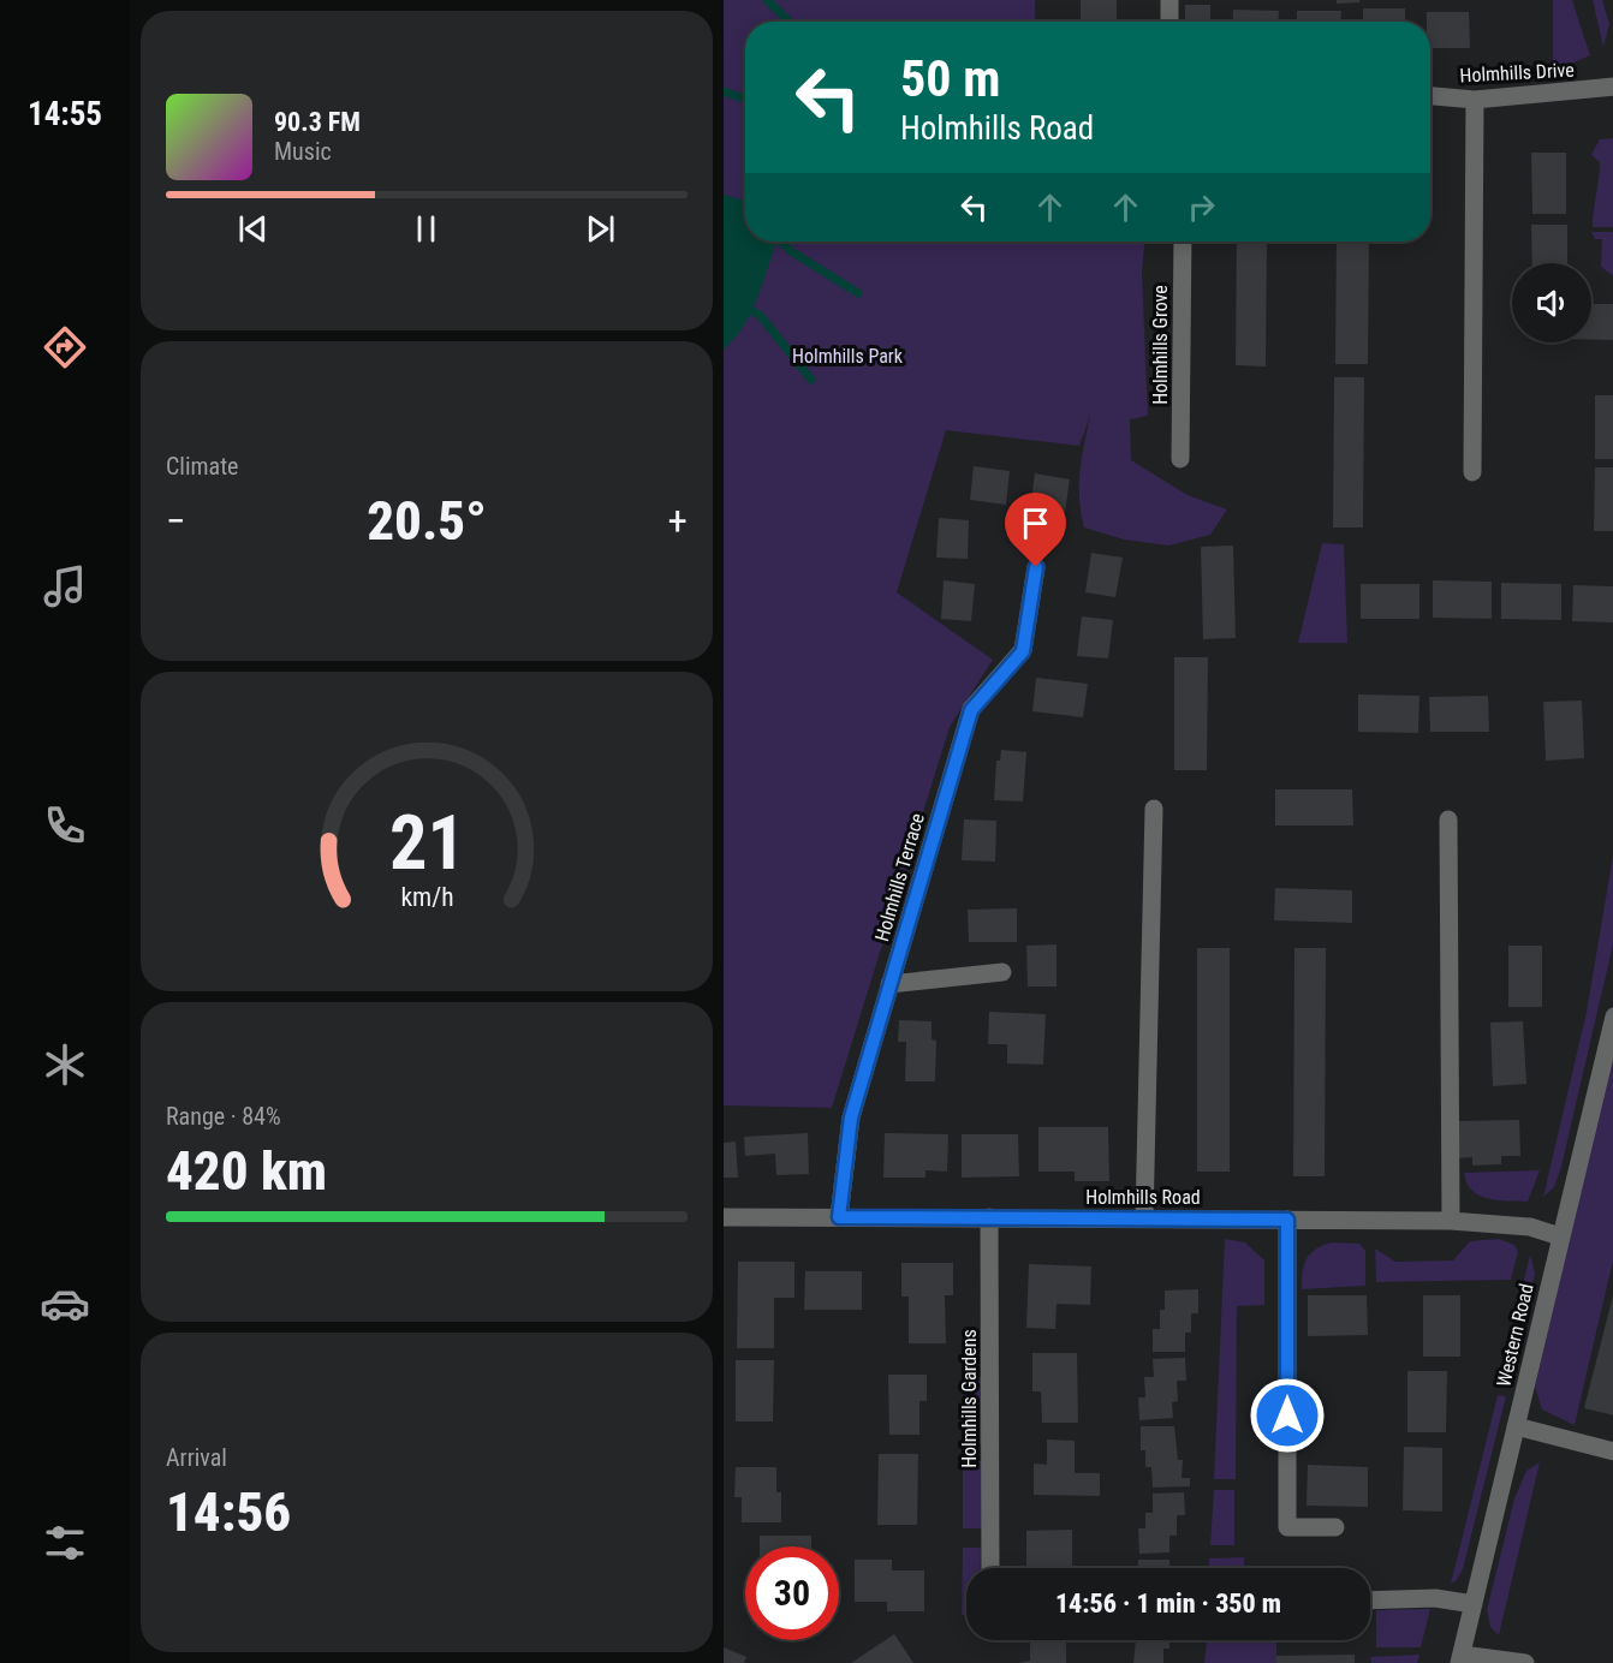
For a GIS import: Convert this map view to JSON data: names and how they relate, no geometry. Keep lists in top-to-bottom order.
{
  "streets": {
    "street": [
      "Holmhills Drive",
      "Holmhills Grove",
      "Holmhills Terrace",
      "Holmhills Road",
      "Western Road",
      "Holmhills Gardens"
    ]
  },
  "crossings": [
    ["Holmhills Terrace", "Holmhills Road"],
    ["Holmhills Road", "Western Road"],
    ["Holmhills Road", "Holmhills Gardens"]
  ],
  "parks": ["Holmhills Park"],
  "page": {
    "tabs": "14:55",
    "turn": ["50 m", "Holmhills Road"],
    "song": ["90.3 FM", "Music"],
    "tile": [
      "Climate",
      ["Range · 84%", "420 km"],
      ["Arrival", "14:56"]
    ],
    "heat": ["−", "20.5°", "+"],
    "limit": "30",
    "trip": "14:56 · 1 min · 350 m",
    "gauge": ["21", "km/h"]
  }
}
